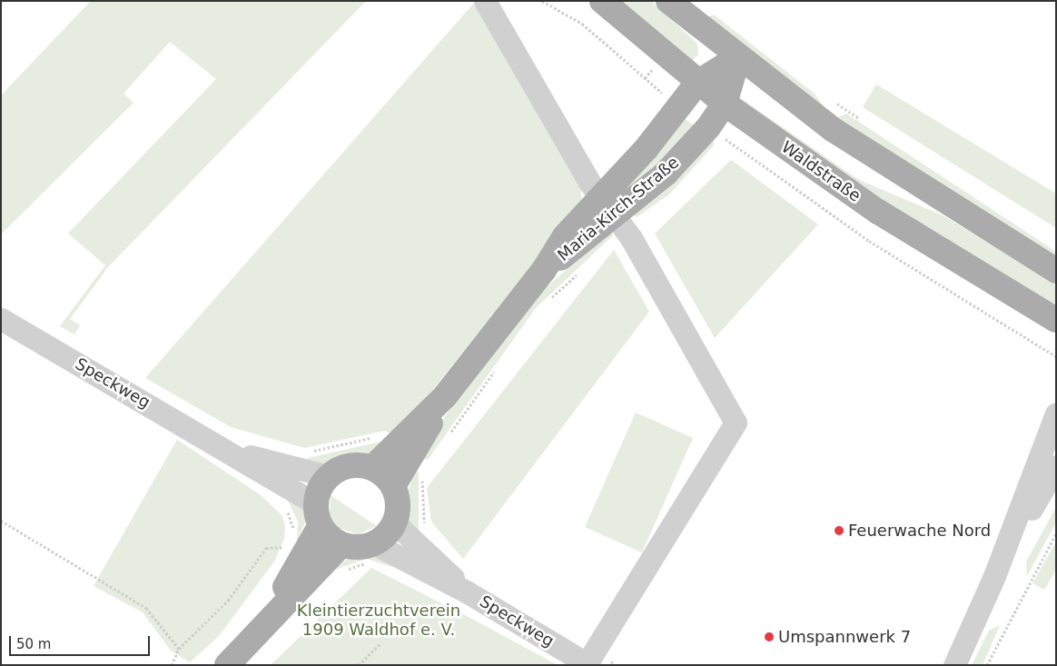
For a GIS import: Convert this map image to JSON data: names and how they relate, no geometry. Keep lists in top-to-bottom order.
{
  "streets": {
    "main road": ["Waldstraße", "Maria-Kirch-Straße"],
    "street": ["Speckweg"]
  },
  "crossings": [
    ["Waldstraße", "Maria-Kirch-Straße"],
    ["Maria-Kirch-Straße", "Speckweg"]
  ],
  "parks": ["Kleintierzuchtverein 1909 Waldhof e. V."],
  "places": ["Feuerwache Nord", "Umspannwerk 7"],
  "scale_bar": "50 m"
}
